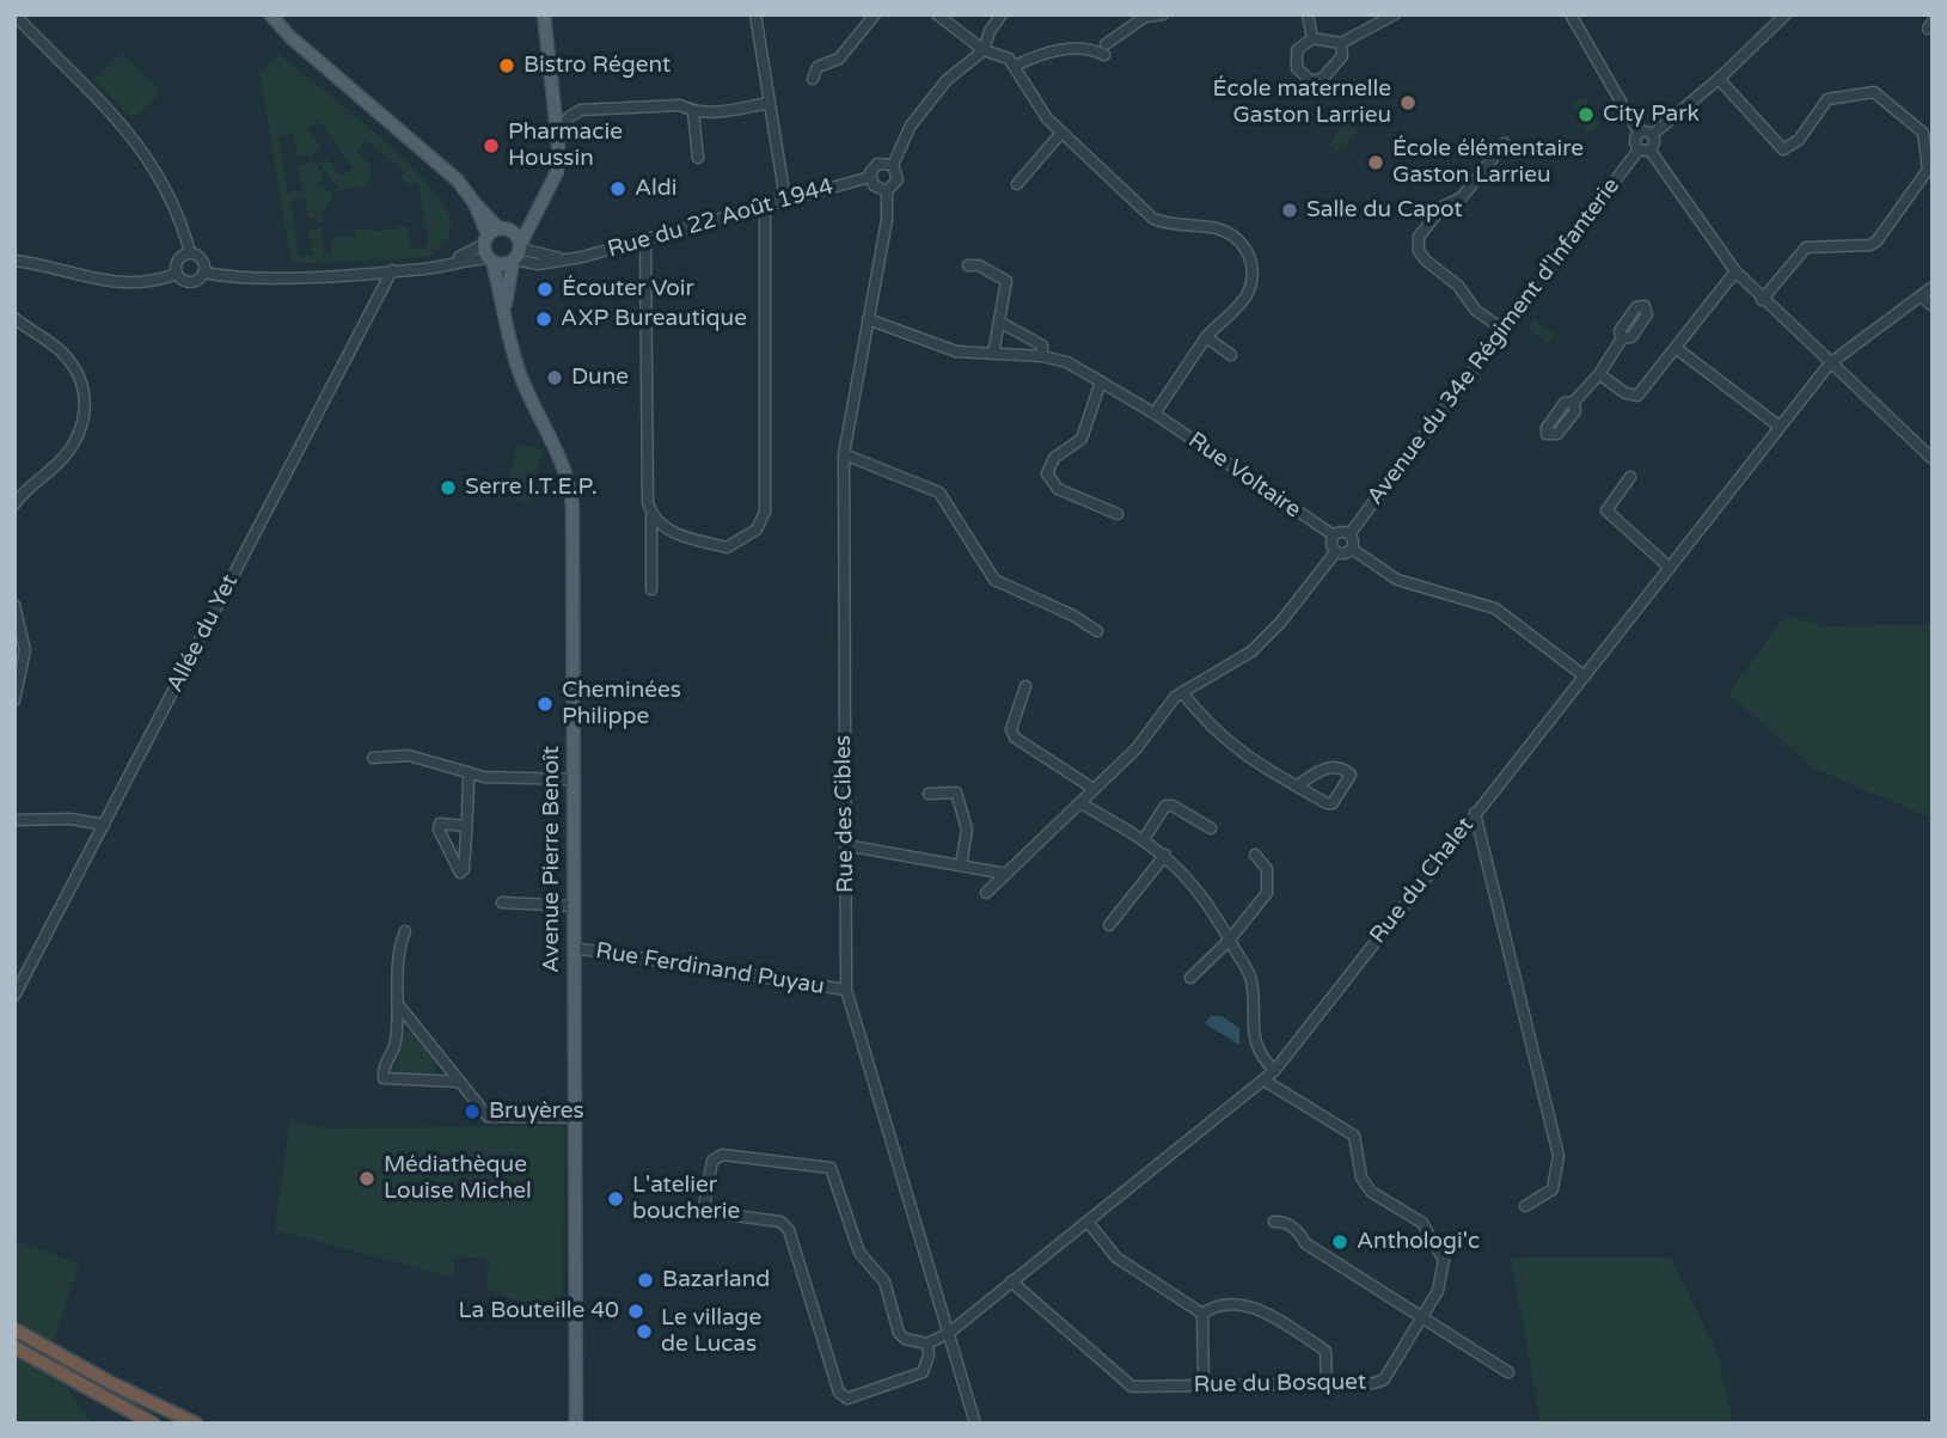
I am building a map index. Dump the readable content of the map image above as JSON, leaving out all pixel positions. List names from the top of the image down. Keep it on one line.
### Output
{"streets":{"main road":["Avenue Pierre Benoît"],"street":["Rue du 22 Août 1944","Avenue du 34e Régiment d'Infanterie","Rue Voltaire","Allée du Yet","Rue des Cibles","Rue du Chalet","Rue Ferdinand Puyau","Rue du Bosquet"]},"crossings":[["Rue du 22 Août 1944","Rue des Cibles"],["Rue du 22 Août 1944","Avenue Pierre Benoît"],["Avenue du 34e Régiment d'Infanterie","Rue Voltaire"],["Rue Voltaire","Rue des Cibles"],["Rue des Cibles","Rue du Chalet"],["Rue des Cibles","Rue Ferdinand Puyau"],["Avenue Pierre Benoît","Rue Ferdinand Puyau"],["Rue du Chalet","Rue du Bosquet"]],"places":["Bistro Régent","École maternelle Gaston Larrieu","City Park","Pharmacie Houssin","École élémentaire Gaston Larrieu","Aldi","Salle du Capot","Écouter Voir","AXP Bureautique","Dune","Serre I.T.E.P.","Cheminées Philippe","Bruyères","Médiathèque Louise Michel","L'atelier boucherie","Anthologi'c","Bazarland","La Bouteille 40","Le village de Lucas"]}
